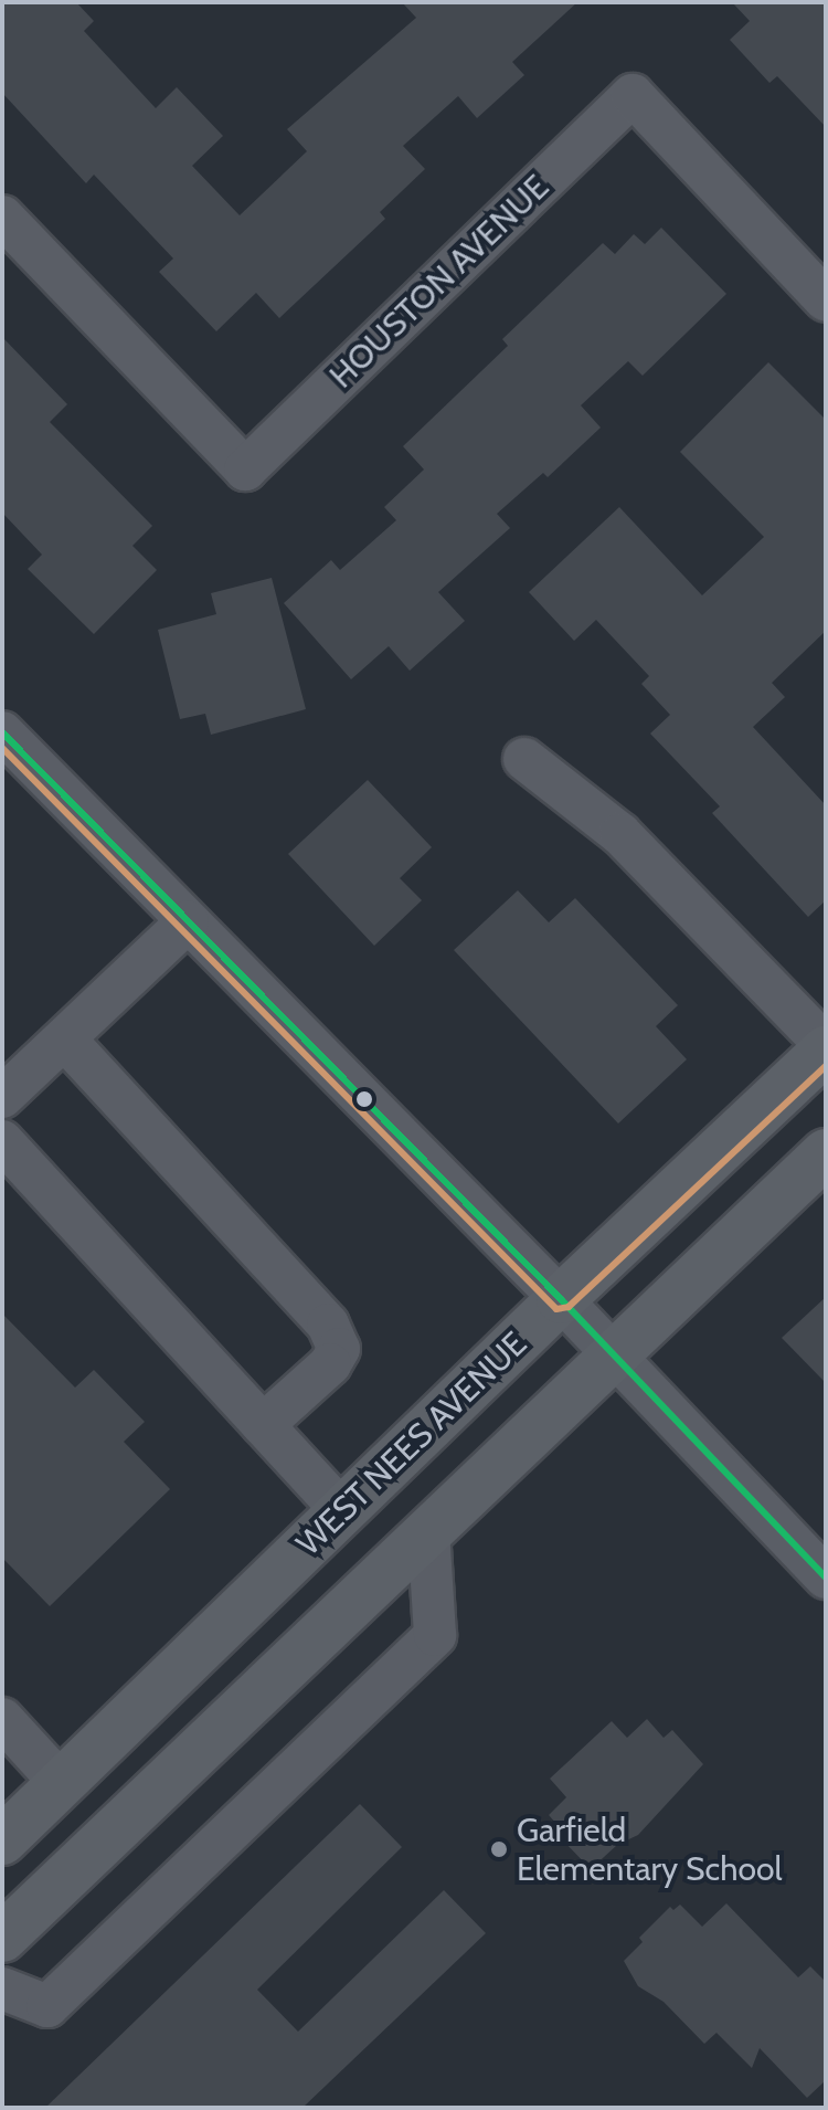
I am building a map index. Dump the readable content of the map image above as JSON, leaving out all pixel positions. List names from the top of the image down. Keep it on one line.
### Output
{"streets":{"main road":["WEST NEES AVENUE"],"street":["HOUSTON AVENUE"]},"places":["Garfield Elementary School"]}
